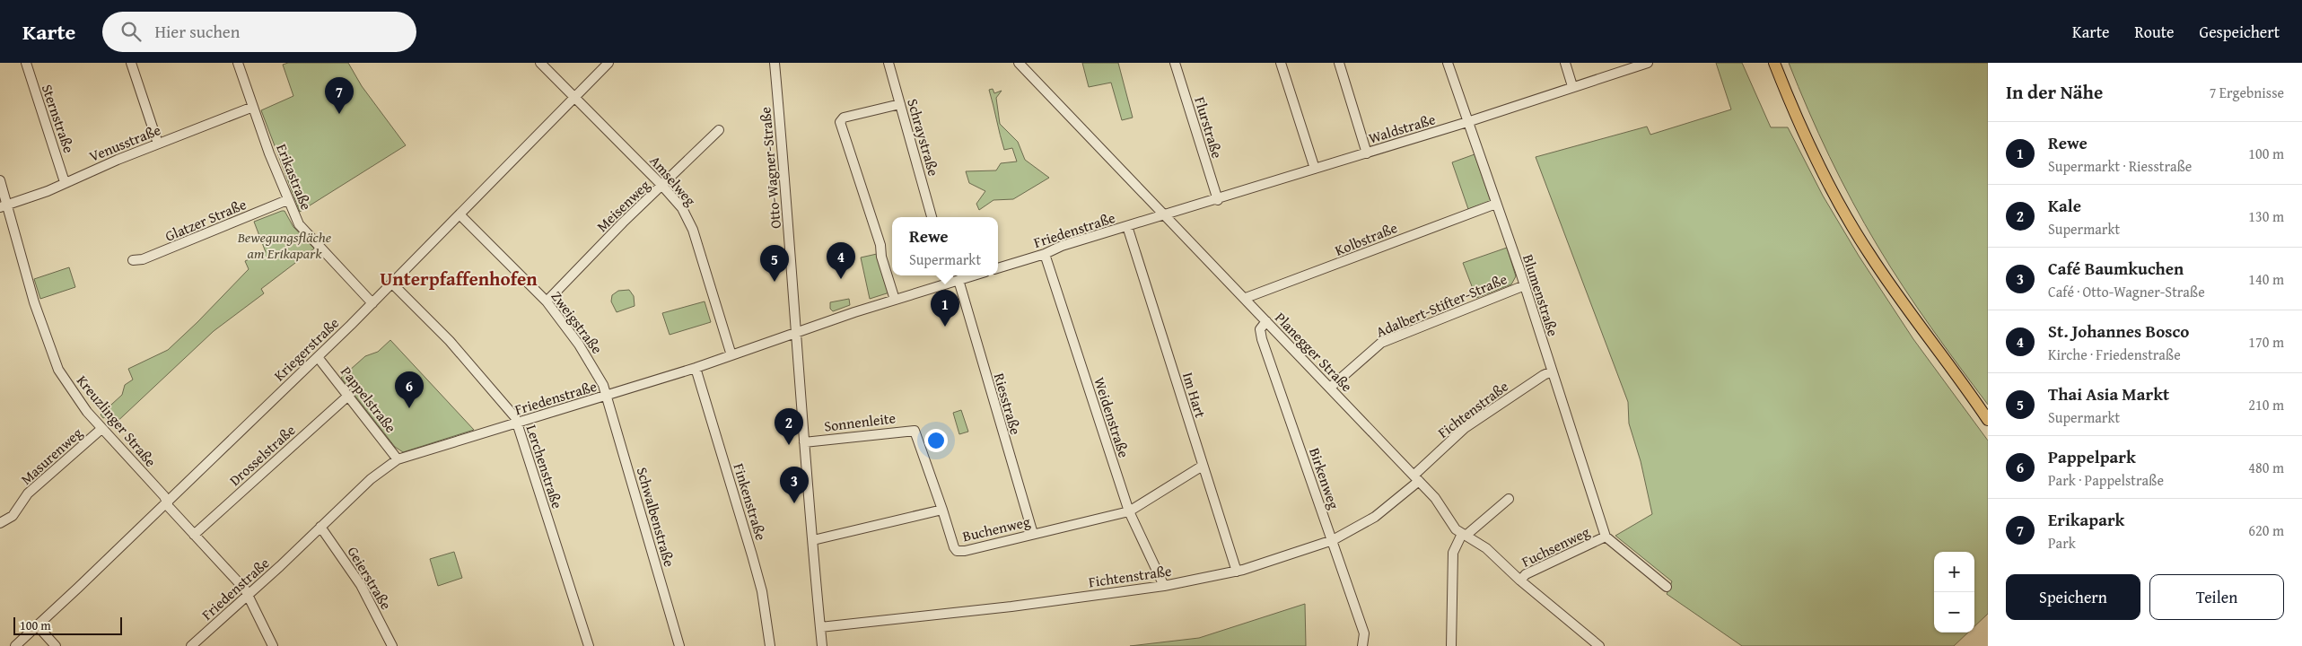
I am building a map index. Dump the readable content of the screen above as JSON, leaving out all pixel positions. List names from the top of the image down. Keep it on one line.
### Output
{"streets":{"street":["Sternstraße","Flurstraße","Waldstraße","Schraystraße","Venusstraße","Otto-Wagner-Straße","Erikastraße","Amselweg","Meisenweg","Glatzer Straße","Friedenstraße","Kolbstraße","Blumenstraße","Adalbert-Stifter-Straße","Zweigstraße","Kriegerstraße","Planegger Straße","Im Hart","Pappelstraße","Riesstraße","Fichtenstraße","Weidenstraße","Kreuzlinger Straße","Sonnenleite","Drosselstraße","Masurenweg","Lerchenstraße","Birkenweg","Finkenstraße","Schwalbenstraße","Buchenweg","Fuchsenweg","Geierstraße"]},"crossings":[["Sternstraße","Venusstraße"],["Flurstraße","Waldstraße"],["Waldstraße","Friedenstraße"],["Waldstraße","Blumenstraße"],["Waldstraße","Planegger Straße"],["Venusstraße","Erikastraße"],["Venusstraße","Kreuzlinger Straße"],["Otto-Wagner-Straße","Friedenstraße"],["Otto-Wagner-Straße","Fichtenstraße"],["Otto-Wagner-Straße","Sonnenleite"],["Erikastraße","Glatzer Straße"],["Erikastraße","Kriegerstraße"],["Amselweg","Meisenweg"],["Amselweg","Friedenstraße"],["Amselweg","Kriegerstraße"],["Meisenweg","Zweigstraße"],["Friedenstraße","Zweigstraße"],["Friedenstraße","Planegger Straße"],["Friedenstraße","Im Hart"],["Friedenstraße","Pappelstraße"],["Friedenstraße","Riesstraße"],["Friedenstraße","Weidenstraße"],["Friedenstraße","Kreuzlinger Straße"],["Friedenstraße","Lerchenstraße"],["Friedenstraße","Finkenstraße"],["Friedenstraße","Schwalbenstraße"],["Friedenstraße","Geierstraße"],["Kolbstraße","Blumenstraße"],["Kolbstraße","Planegger Straße"],["Blumenstraße","Adalbert-Stifter-Straße"],["Blumenstraße","Fichtenstraße"],["Blumenstraße","Fuchsenweg"],["Adalbert-Stifter-Straße","Planegger Straße"],["Zweigstraße","Kriegerstraße"],["Zweigstraße","Schwalbenstraße"],["Kriegerstraße","Pappelstraße"],["Kriegerstraße","Kreuzlinger Straße"],["Kriegerstraße","Lerchenstraße"],["Planegger Straße","Fichtenstraße"],["Planegger Straße","Birkenweg"],["Planegger Straße","Fuchsenweg"],["Im Hart","Fichtenstraße"],["Im Hart","Buchenweg"],["Pappelstraße","Drosselstraße"],["Riesstraße","Buchenweg"],["Fichtenstraße","Weidenstraße"],["Fichtenstraße","Birkenweg"],["Weidenstraße","Buchenweg"],["Kreuzlinger Straße","Drosselstraße"],["Kreuzlinger Straße","Masurenweg"],["Sonnenleite","Buchenweg"]],"districts":["Unterpfaffenhofen"],"parks":["Bewegungsfläche am Erikapark"],"scale_bar":"100 m","page":{"header":"Karte","search":"Hier suchen","nav":["Karte","Route","Gespeichert"],"heading":["In der Nähe","7 Ergebnisse"],"pins":["7","4","5","1","6","2","3"],"list":[{"mark":"1","name":"Rewe","note":"Supermarkt · Riesstraße","value":"100 m"},{"mark":"2","name":"Kale","note":"Supermarkt","value":"130 m"},{"mark":"3","name":"Café Baumkuchen","note":"Café · Otto-Wagner-Straße","value":"140 m"},{"mark":"4","name":"St. Johannes Bosco","note":"Kirche · Friedenstraße","value":"170 m"},{"mark":"5","name":"Thai Asia Markt","note":"Supermarkt","value":"210 m"},{"mark":"6","name":"Pappelpark","note":"Park · Pappelstraße","value":"480 m"},{"mark":"7","name":"Erikapark","note":"Park","value":"620 m"}],"popup":["Rewe","Supermarkt"],"map_buttons":["+","−"],"buttons":["Speichern","Teilen"],"scale":"100 m"}}
